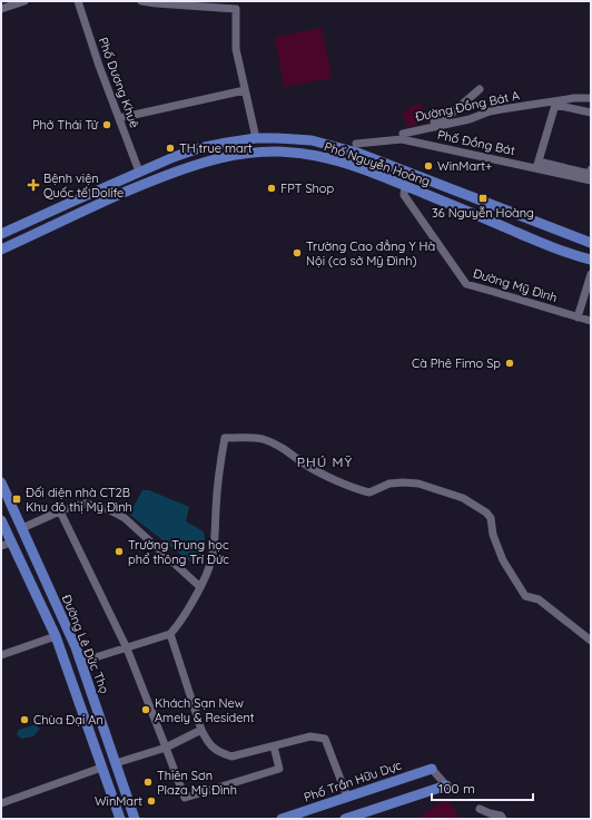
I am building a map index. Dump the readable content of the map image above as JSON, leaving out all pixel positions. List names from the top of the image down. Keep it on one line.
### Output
{"streets":{"main road":["Phố Nguyễn Hoàng","Đường Lê Đức Thọ","Phố Trần Hữu Dực"],"street":["Phố Dương Khuê","Đường Đồng Bát A","Phố Đồng Bát","Đường Mỹ Đình"]},"crossings":[["Phố Dương Khuê","Phố Nguyễn Hoàng"],["Phố Nguyễn Hoàng","Đường Mỹ Đình"]],"districts":["PHÚ MỸ"],"places":{"other":["Phở Thái Tử","TH true mart","WinMart+","FPT Shop","Trường Cao đẳng Y Hà Nội (cơ sở Mỹ Đình)","Cà Phê Fimo Sp","Trường Trung học phổ thông Trí Đức","Khách Sạn New Amely & Resident","Chùa Đại An","Thiên Sơn Plaza Mỹ Đình","WinMart"],"health":["Bệnh viện Quốc tế Dolife"],"transit":["36 Nguyễn Hoàng","Đối diện nhà CT2B Khu đô thị Mỹ Đình"]},"scale_bar":"100 m"}
